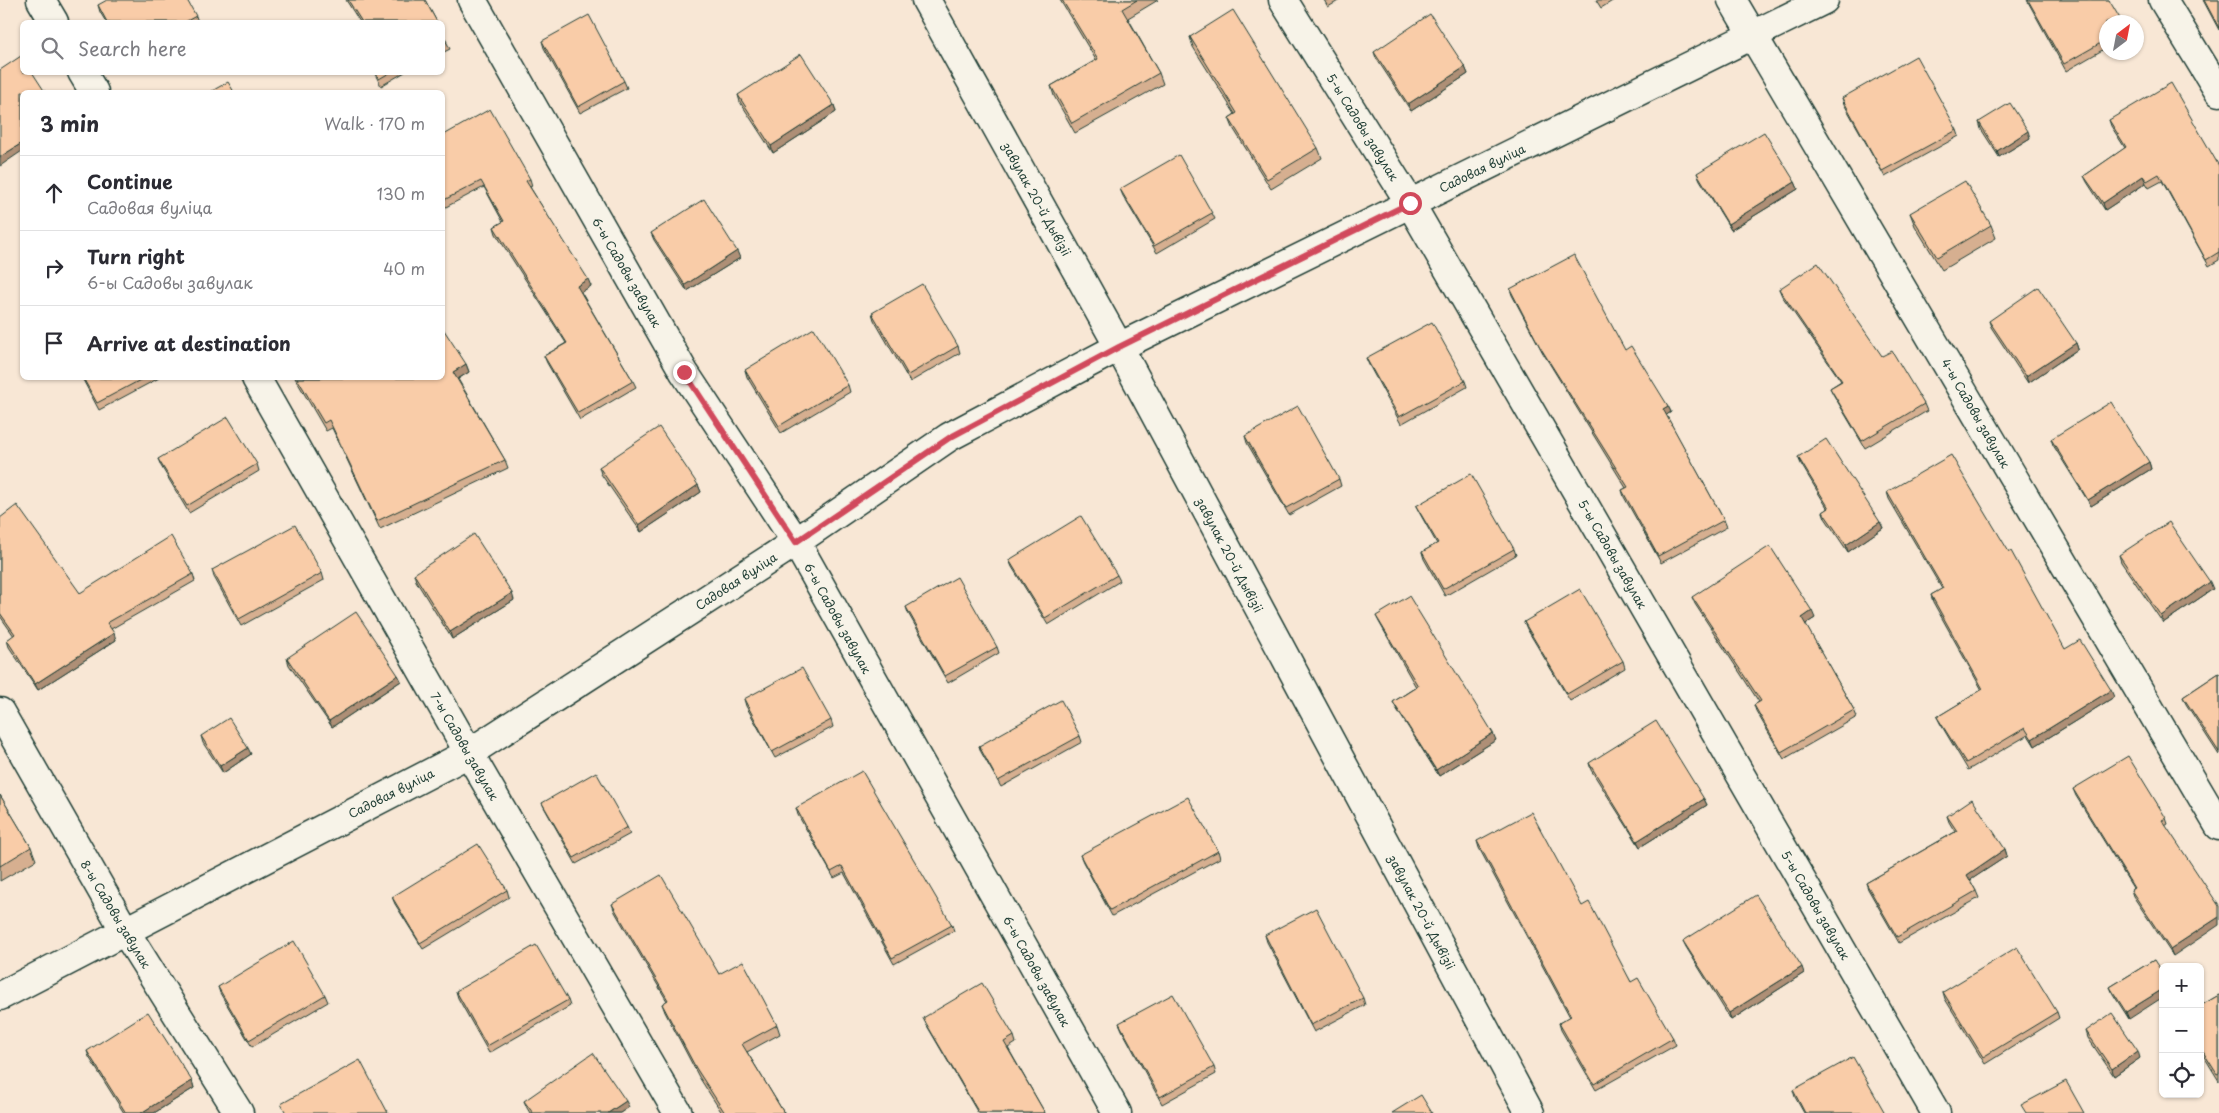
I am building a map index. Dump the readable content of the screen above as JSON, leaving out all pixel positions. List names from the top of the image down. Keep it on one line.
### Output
{"streets":{"street":["5-ы Садовы завулак","Садовая вуліца","завулак 20-й Дывізіі","6-ы Садовы завулак","4-ы Садовы завулак","7-ы Садовы завулак","8-ы Садовы завулак"]},"crossings":[["5-ы Садовы завулак","Садовая вуліца"],["Садовая вуліца","завулак 20-й Дывізіі"],["Садовая вуліца","6-ы Садовы завулак"],["Садовая вуліца","4-ы Садовы завулак"],["Садовая вуліца","7-ы Садовы завулак"],["Садовая вуліца","8-ы Садовы завулак"]],"north":"top right","page":{"search":"Search here","heading":["3 min","Walk · 170 m"],"list":[["Continue","Садовая вуліца","130 m"],["Turn right","6-ы Садовы завулак","40 m"],"Arrive at destination"],"map_buttons":["+","−"]}}
